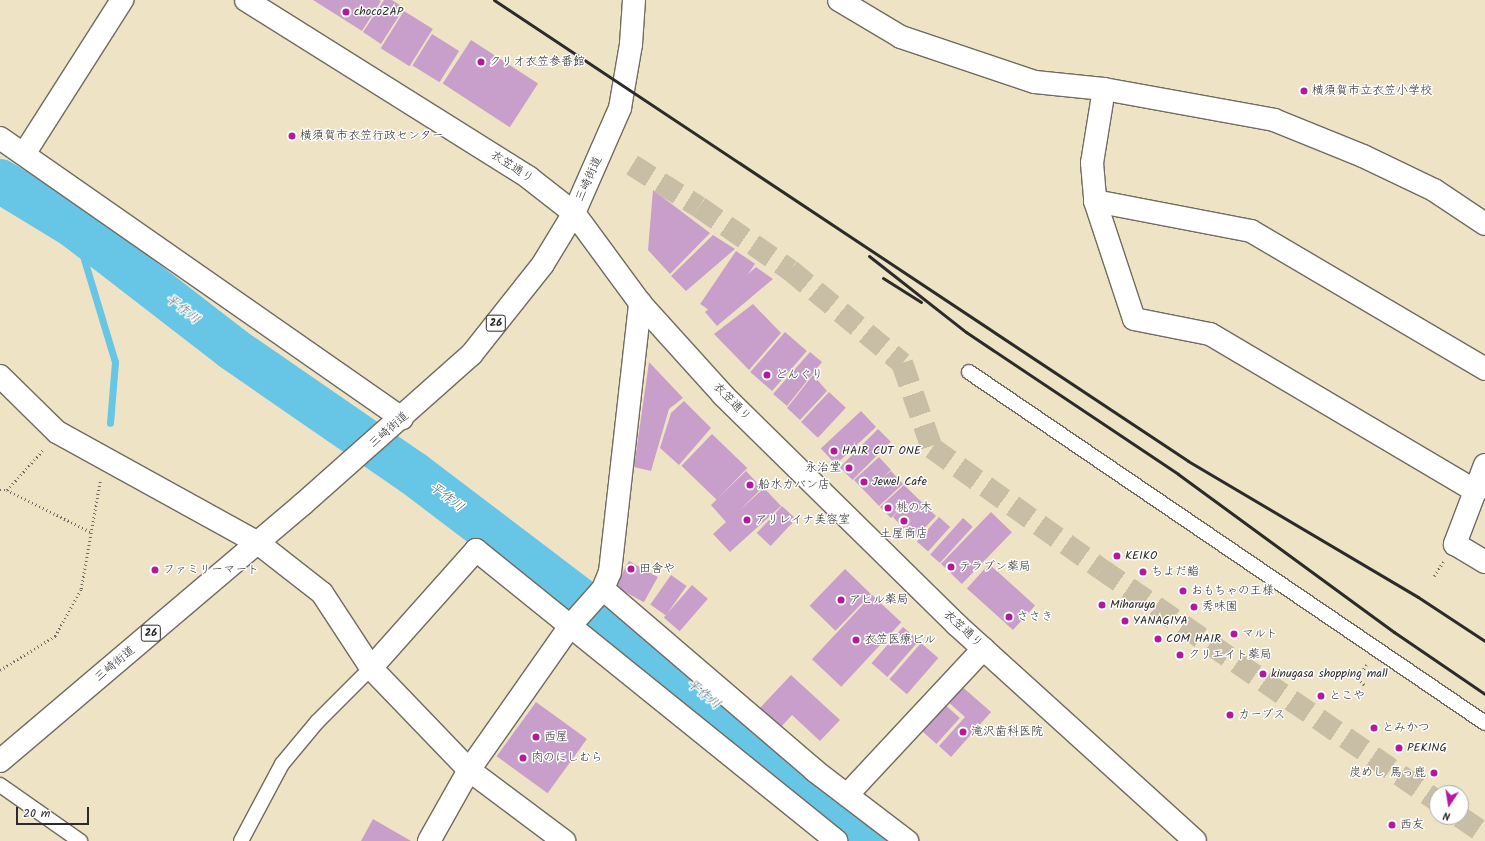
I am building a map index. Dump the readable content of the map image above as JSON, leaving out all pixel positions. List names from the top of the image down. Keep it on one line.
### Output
{"streets":{"street":["衣笠通り","三崎街道","26"]},"crossings":[["衣笠通り","三崎街道"]],"water":["平作川"],"places":["chocoZAP","クリオ衣笠参番館","横須賀市立衣笠小学校","横須賀市衣笠行政センター","どんぐり","HAIR CUT ONE","永治堂","Jewel Cafe","船水カバン店","桃の木","アリレイナ美容室","土屋商店","KEIKO","テラブン薬局","田舎や","ファミリーマート","ちよだ鮨","おもちゃの王様","アヒル薬局","Miharuya","秀味園","ささき","YANAGIYA","マルト","COM HAIR","衣笠医療ビル","クリエイト薬局","kinugasa shopping mall","とこや","カーブス","とみかつ","滝沢歯科医院","西屋","PEKING","肉のにしむら","炭めし 馬っ鹿","西友"],"scale_bar":"20 m","north":"bottom"}
